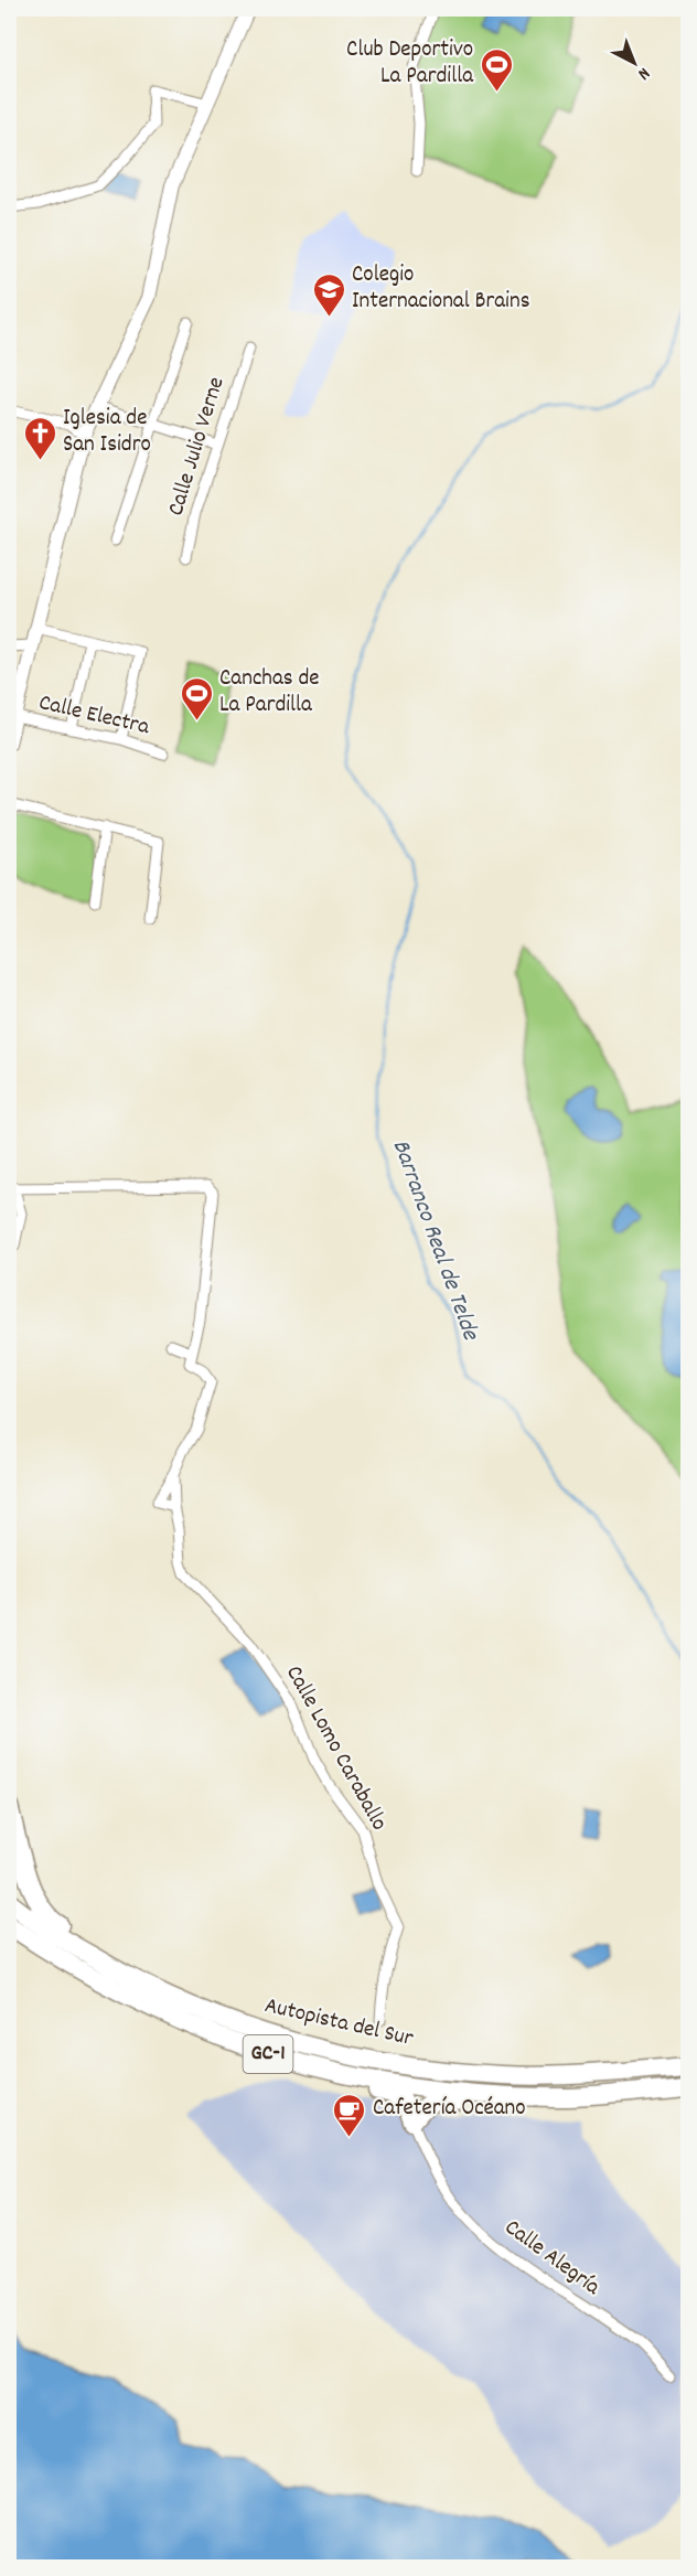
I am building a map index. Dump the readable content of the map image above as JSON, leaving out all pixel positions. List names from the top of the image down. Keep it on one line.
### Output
{"streets":{"highway":["Autopista del Sur","GC-1"],"street":["Calle Julio Verne","Calle Electra","Calle Lomo Caraballo","Calle Alegría"]},"water":["Barranco Real de Telde"],"places":{"sports":["Club Deportivo La Pardilla","Canchas de La Pardilla"],"school or university":["Colegio Internacional Brains"],"church":["Iglesia de San Isidro"],"cafe":["Cafetería Océano"]},"north":"bottom right"}
